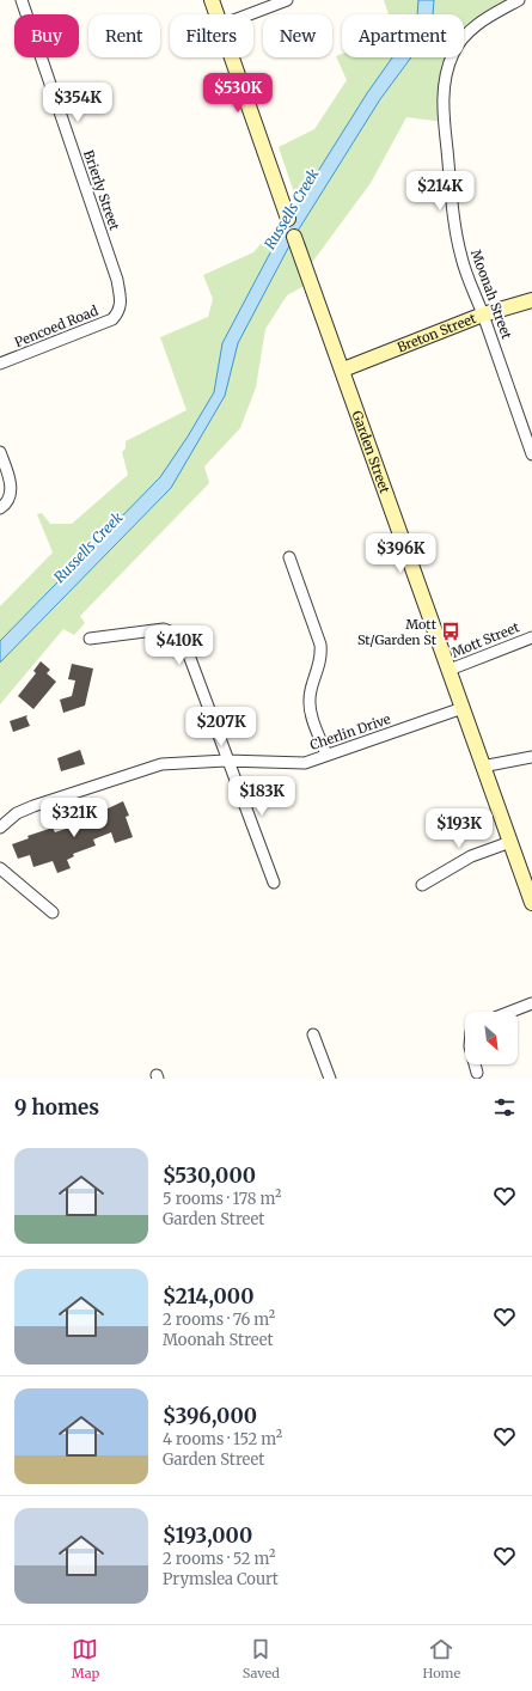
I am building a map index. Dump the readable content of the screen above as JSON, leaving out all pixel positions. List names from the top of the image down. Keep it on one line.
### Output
{"streets":{"street":["Brierly Street","Moonah Street","Pencoed Road","Breton Street","Garden Street","Mott Street","Cherlin Drive"]},"crossings":[["Brierly Street","Pencoed Road"],["Moonah Street","Breton Street"],["Breton Street","Garden Street"],["Garden Street","Mott Street"],["Garden Street","Cherlin Drive"]],"water":["Russells Creek"],"places":{"bus stop":["Mott St/Garden St"]},"north":"bottom right","page":{"chip":["Buy","Rent","Filters","New","Apartment"],"price":["$530K","$354K","$214K","$396K","$410K","$207K","$183K","$321K","$193K"],"heading":"9 homes","list":[{"name":"$530,000","note":"5 rooms · 178 m² · Garden Street"},{"name":"$214,000","note":"2 rooms · 76 m² · Moonah Street"},{"name":"$396,000","note":"4 rooms · 152 m² · Garden Street"},{"name":"$193,000","note":"2 rooms · 52 m² · Prymslea Court"}],"tabs":["Map","Saved","Home"]}}
